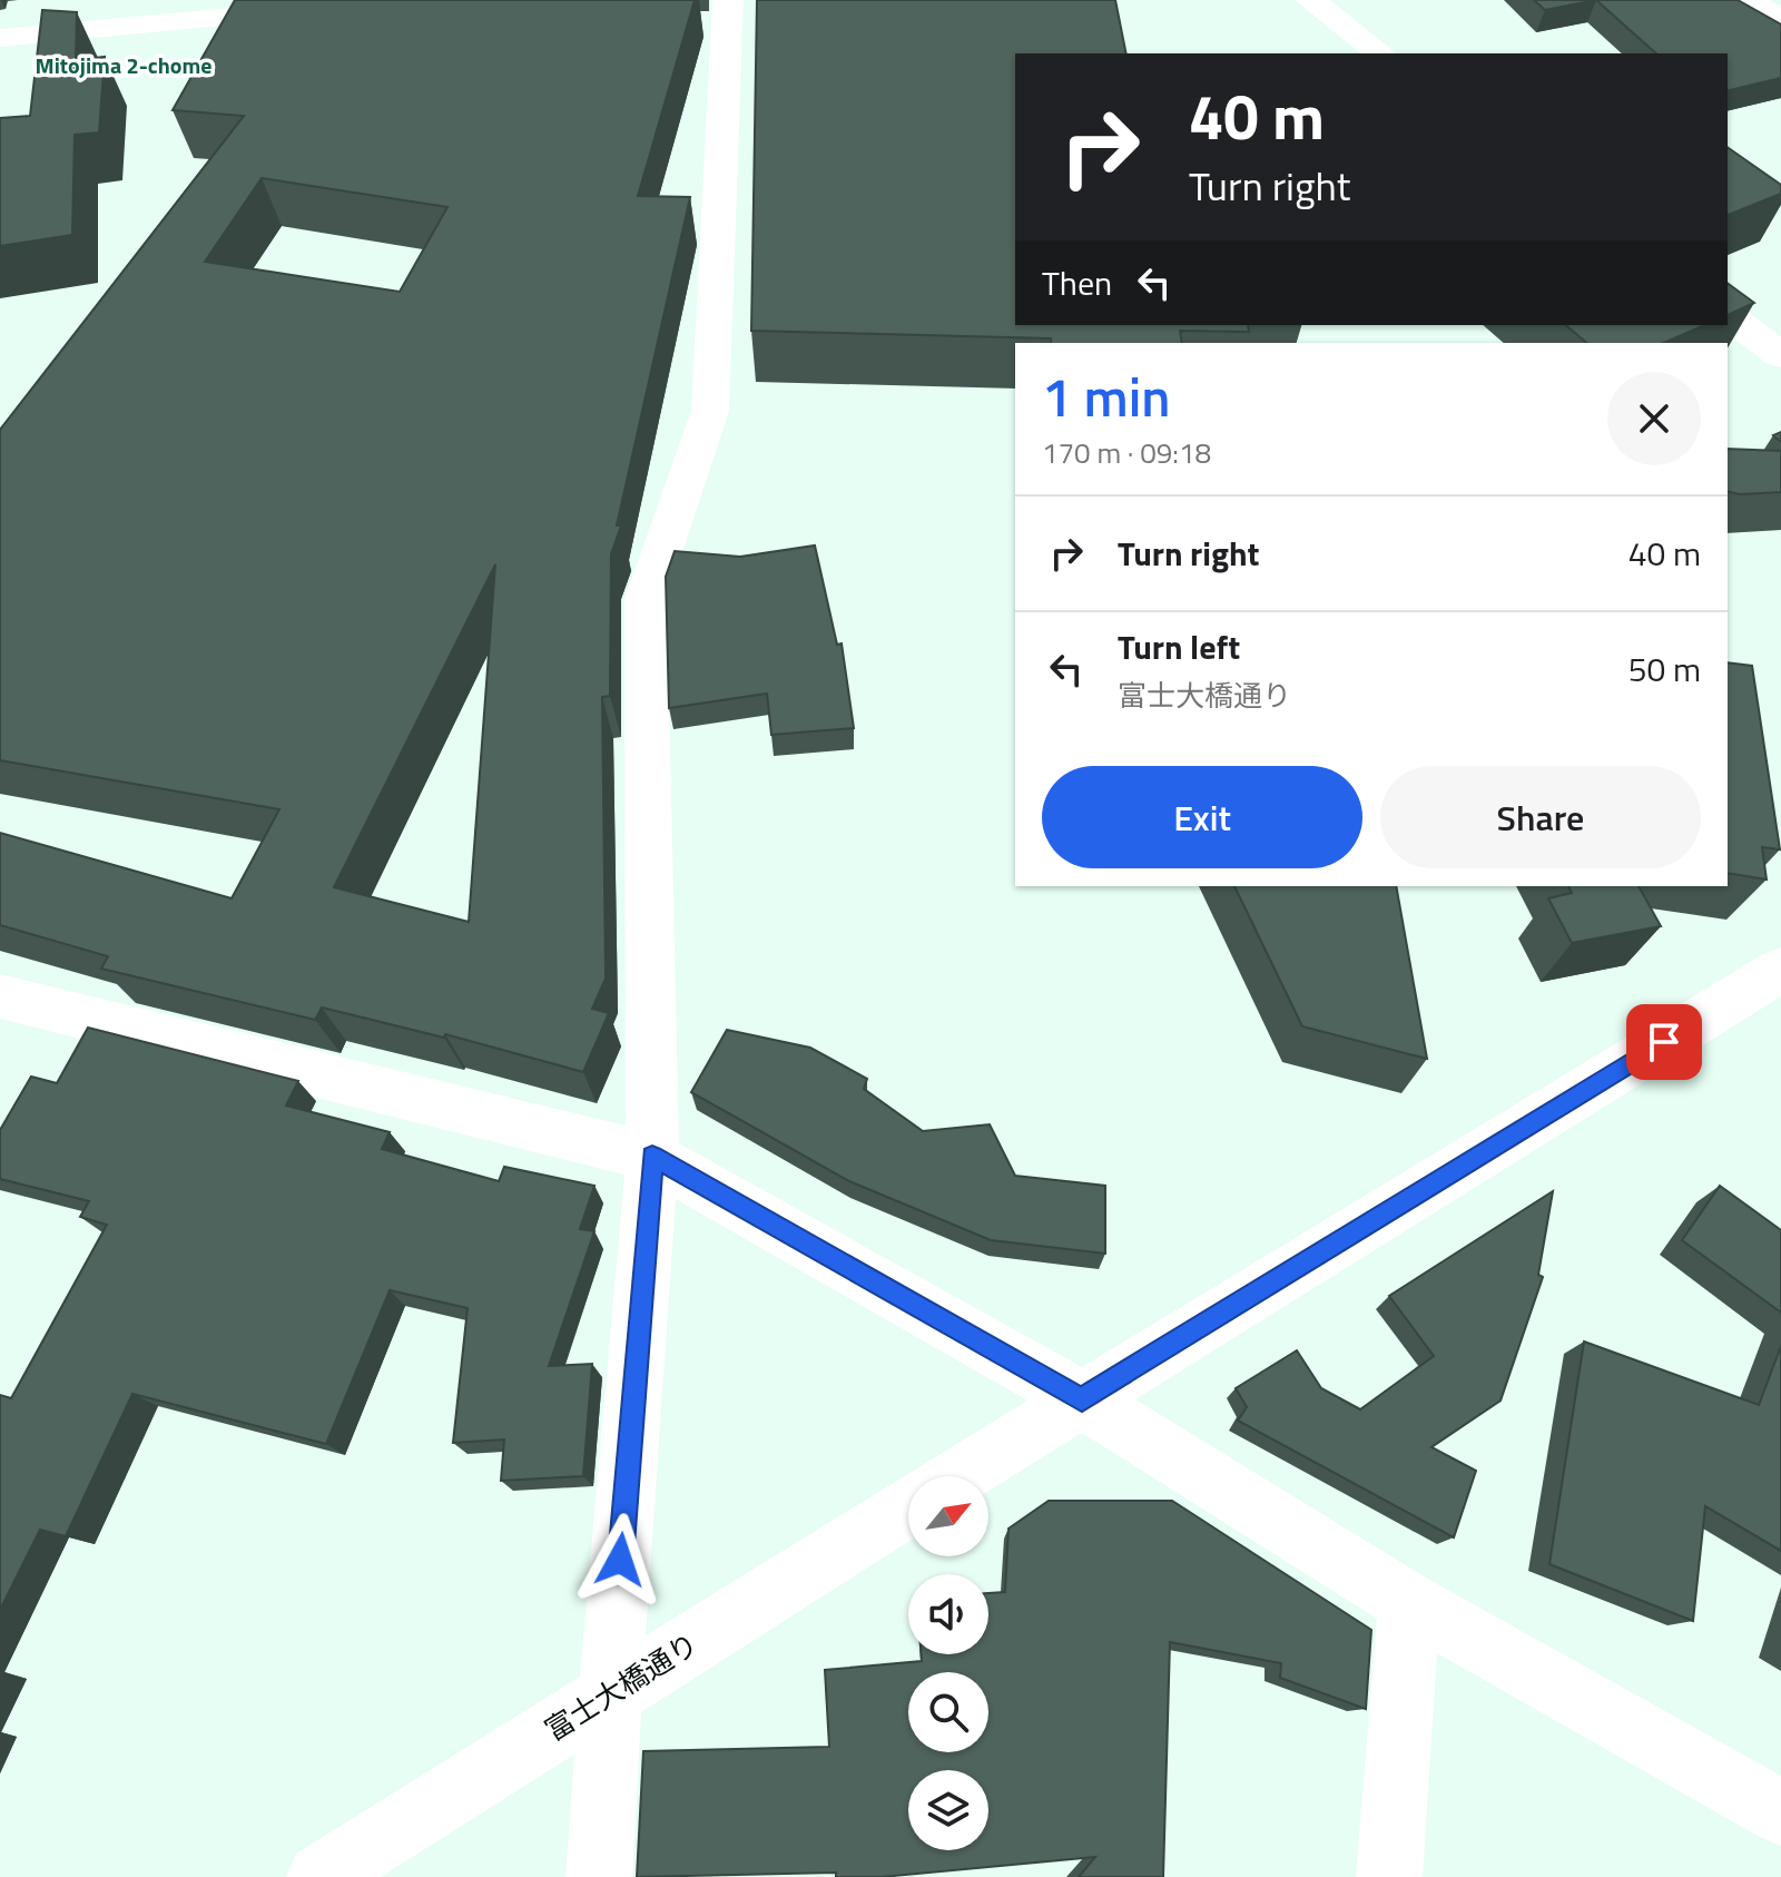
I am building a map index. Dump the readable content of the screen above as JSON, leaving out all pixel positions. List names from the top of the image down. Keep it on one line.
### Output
{"streets":{"street":["富士大橋通り"]},"districts":["Mitojima 2-chome"],"north":"top right","page":{"turn":["40 m","Turn right"],"then":"Then","heading":["1 min","170 m · 09:18"],"list":[{"name":"Turn right","value":"40 m"},{"name":"Turn left","note":"富士大橋通り","value":"50 m"}],"buttons":["Exit","Share"]}}
